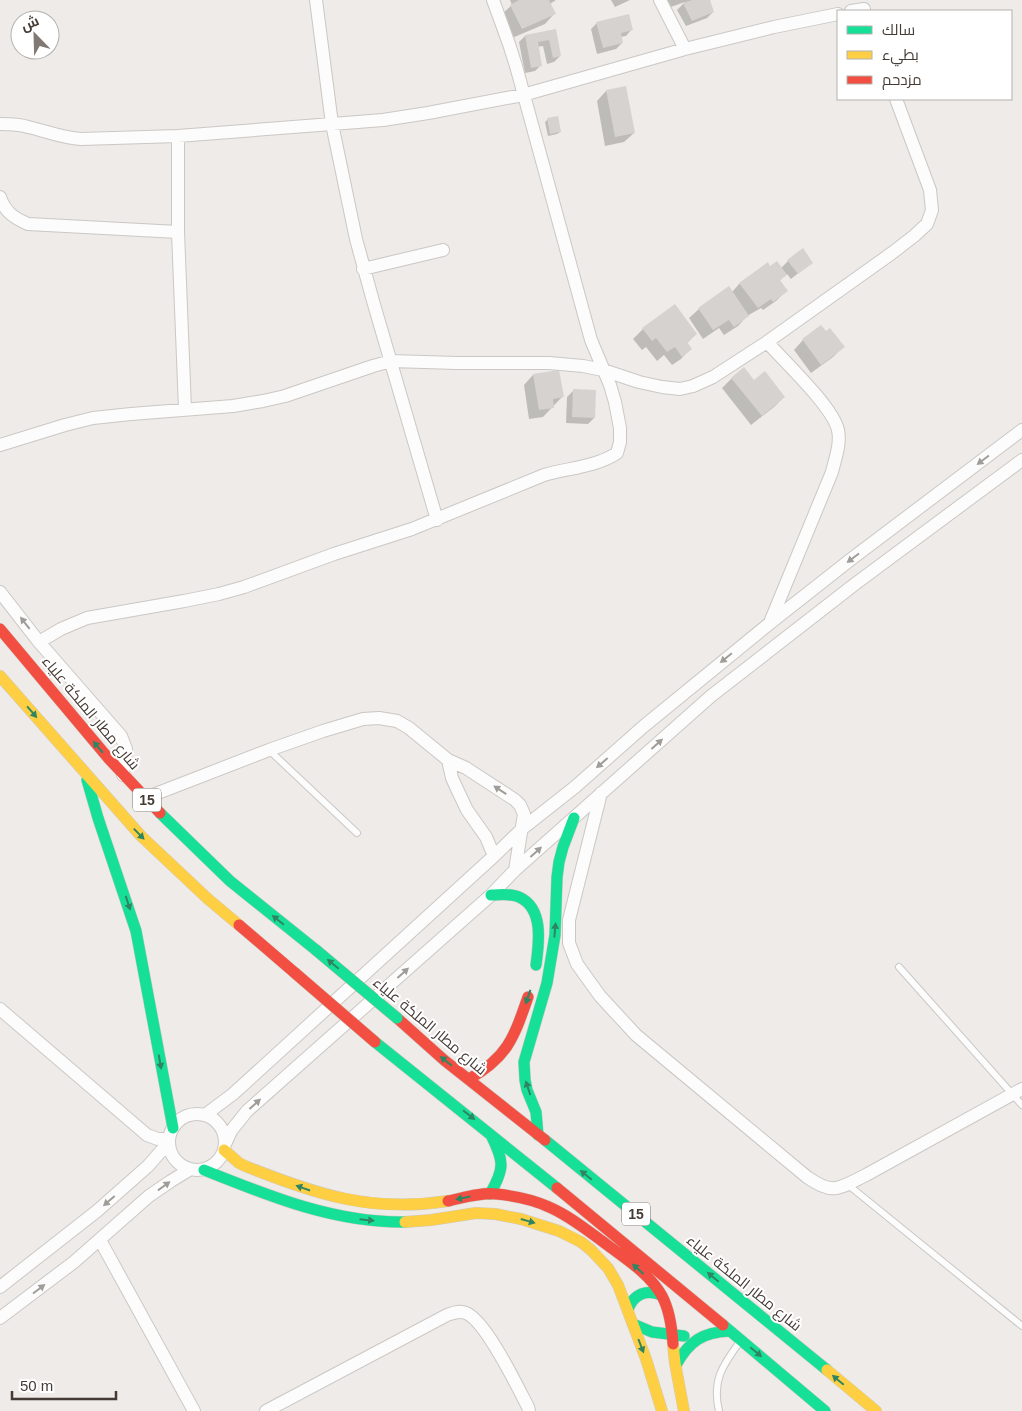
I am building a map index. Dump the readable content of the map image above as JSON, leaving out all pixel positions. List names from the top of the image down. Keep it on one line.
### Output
{"streets":{"main road":["شارع مطار الملكة علياء","15"]},"legend":["سالك","بطيء","مزدحم"],"scale_bar":"50 m","north":"top left"}
